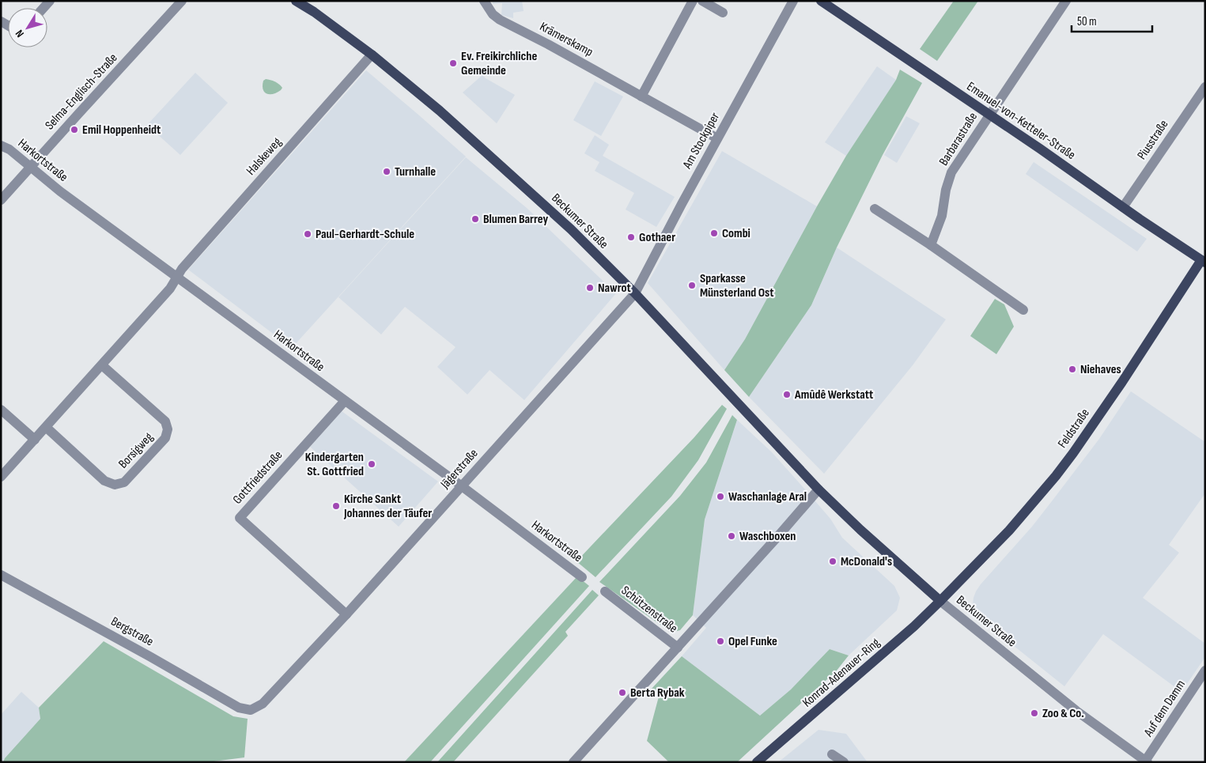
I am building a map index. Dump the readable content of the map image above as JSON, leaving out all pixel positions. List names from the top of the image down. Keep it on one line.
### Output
{"streets":{"main road":["Emanuel-von-Ketteler-Straße","Beckumer Straße","Feldstraße","Konrad-Adenauer-Ring"],"street":["Krämerskamp","Selma-Englisch-Straße","Barbarastraße","Piusstraße","Am Stockpiper","Halskeweg","Harkortstraße","Borsigweg","Jägerstraße","Gottfriedstraße","Schützenstraße","Bergstraße","Auf dem Damm"]},"crossings":[["Krämerskamp","Am Stockpiper"],["Selma-Englisch-Straße","Harkortstraße"],["Emanuel-von-Ketteler-Straße","Barbarastraße"],["Emanuel-von-Ketteler-Straße","Piusstraße"],["Emanuel-von-Ketteler-Straße","Feldstraße"],["Am Stockpiper","Beckumer Straße"],["Am Stockpiper","Jägerstraße"],["Halskeweg","Harkortstraße"],["Halskeweg","Beckumer Straße"],["Harkortstraße","Jägerstraße"],["Harkortstraße","Gottfriedstraße"],["Beckumer Straße","Feldstraße"],["Beckumer Straße","Jägerstraße"],["Beckumer Straße","Schützenstraße"],["Beckumer Straße","Konrad-Adenauer-Ring"],["Beckumer Straße","Auf dem Damm"],["Feldstraße","Konrad-Adenauer-Ring"],["Jägerstraße","Gottfriedstraße"],["Jägerstraße","Bergstraße"]],"places":["Ev. Freikirchliche Gemeinde","Emil Hoppenheidt","Turnhalle","Blumen Barrey","Combi","Paul-Gerhardt-Schule","Gothaer","Sparkasse Münsterland Ost","Nawrot","Niehaves","Amûdê Werkstatt","Kindergarten St. Gottfried","Waschanlage Aral","Kirche Sankt Johannes der Täufer","Waschboxen","McDonald's","Opel Funke","Berta Rybak","Zoo & Co."],"scale_bar":"50 m","north":"bottom left"}
